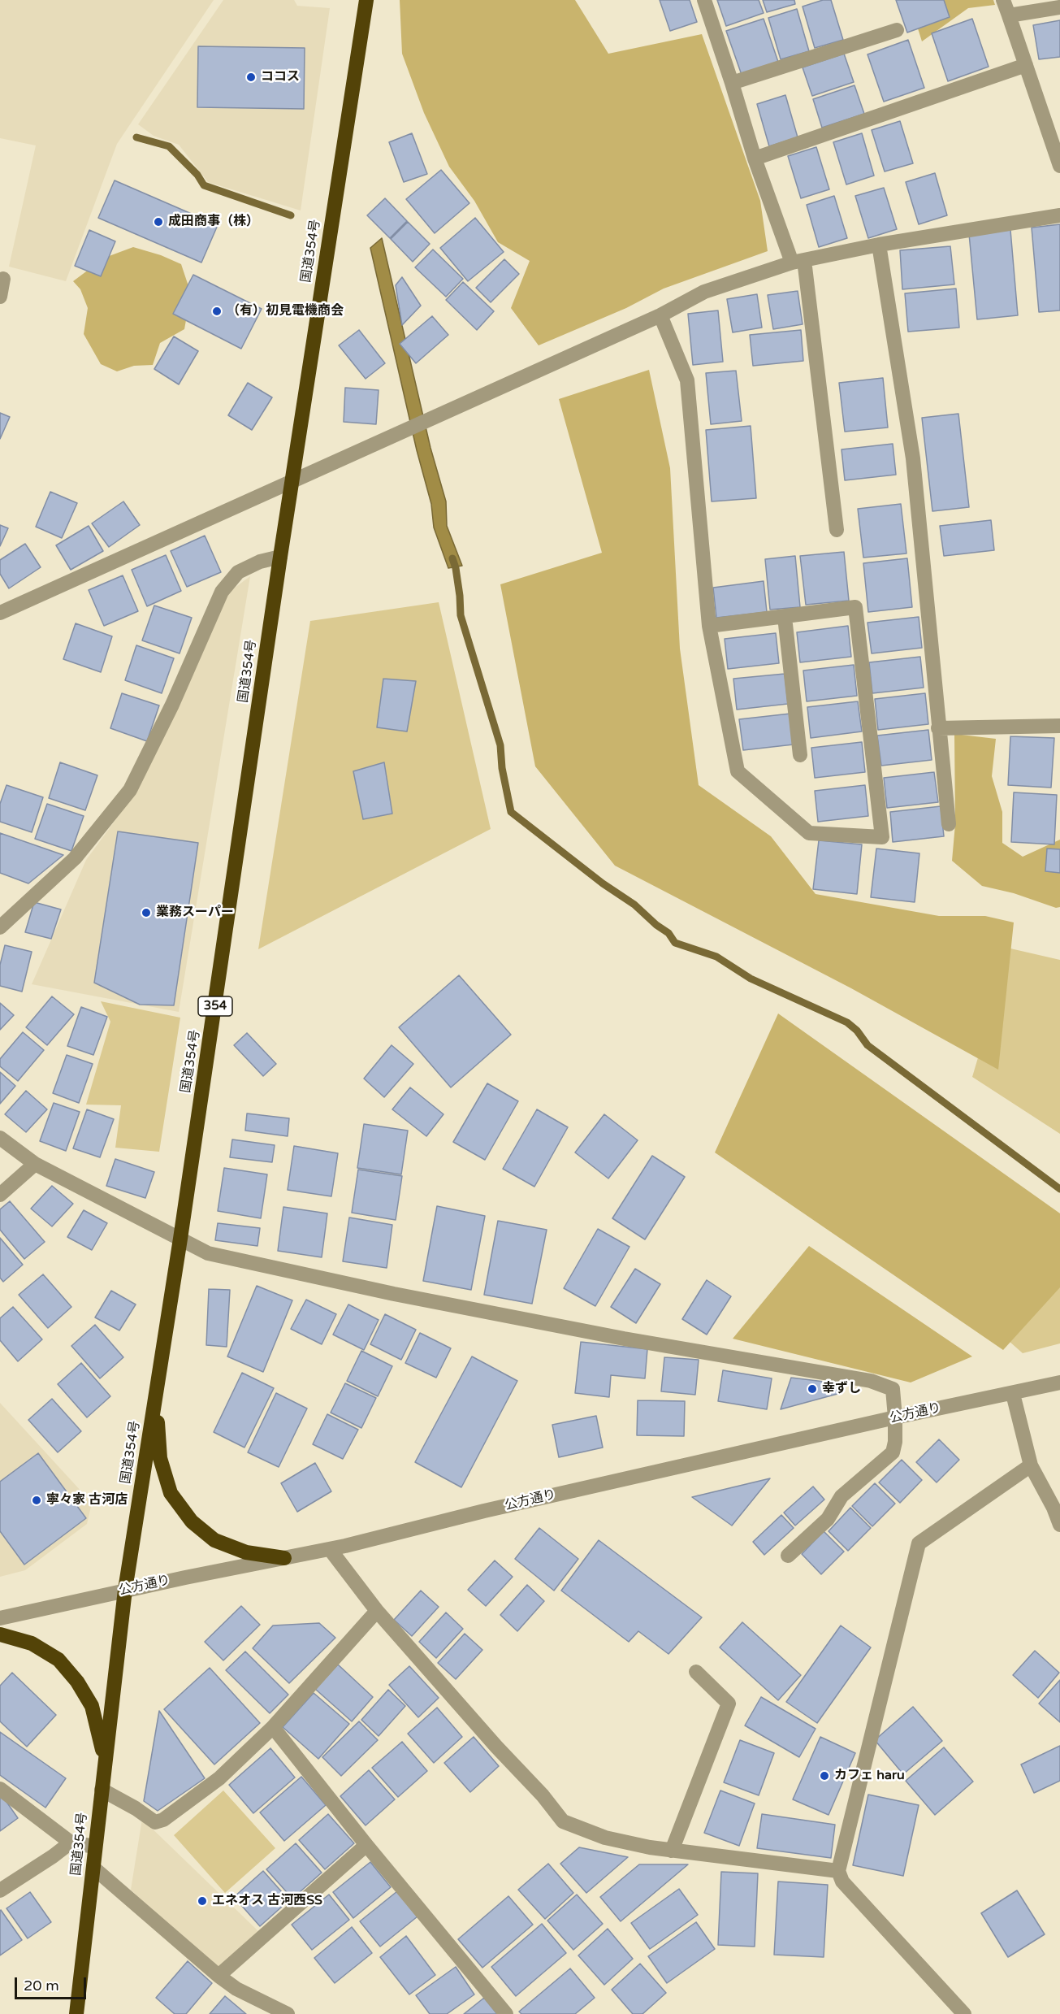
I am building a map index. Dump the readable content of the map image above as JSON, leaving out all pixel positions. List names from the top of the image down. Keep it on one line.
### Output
{"streets":{"highway":["国道354号","354"],"street":["公方通り"]},"crossings":[["国道354号","公方通り"]],"places":["ココス","成田商事（株）","（有）初見電機商会","業務スーパー","幸ずし","寧々家 古河店","カフェ haru","エネオス 古河西SS"],"scale_bar":"20 m"}
